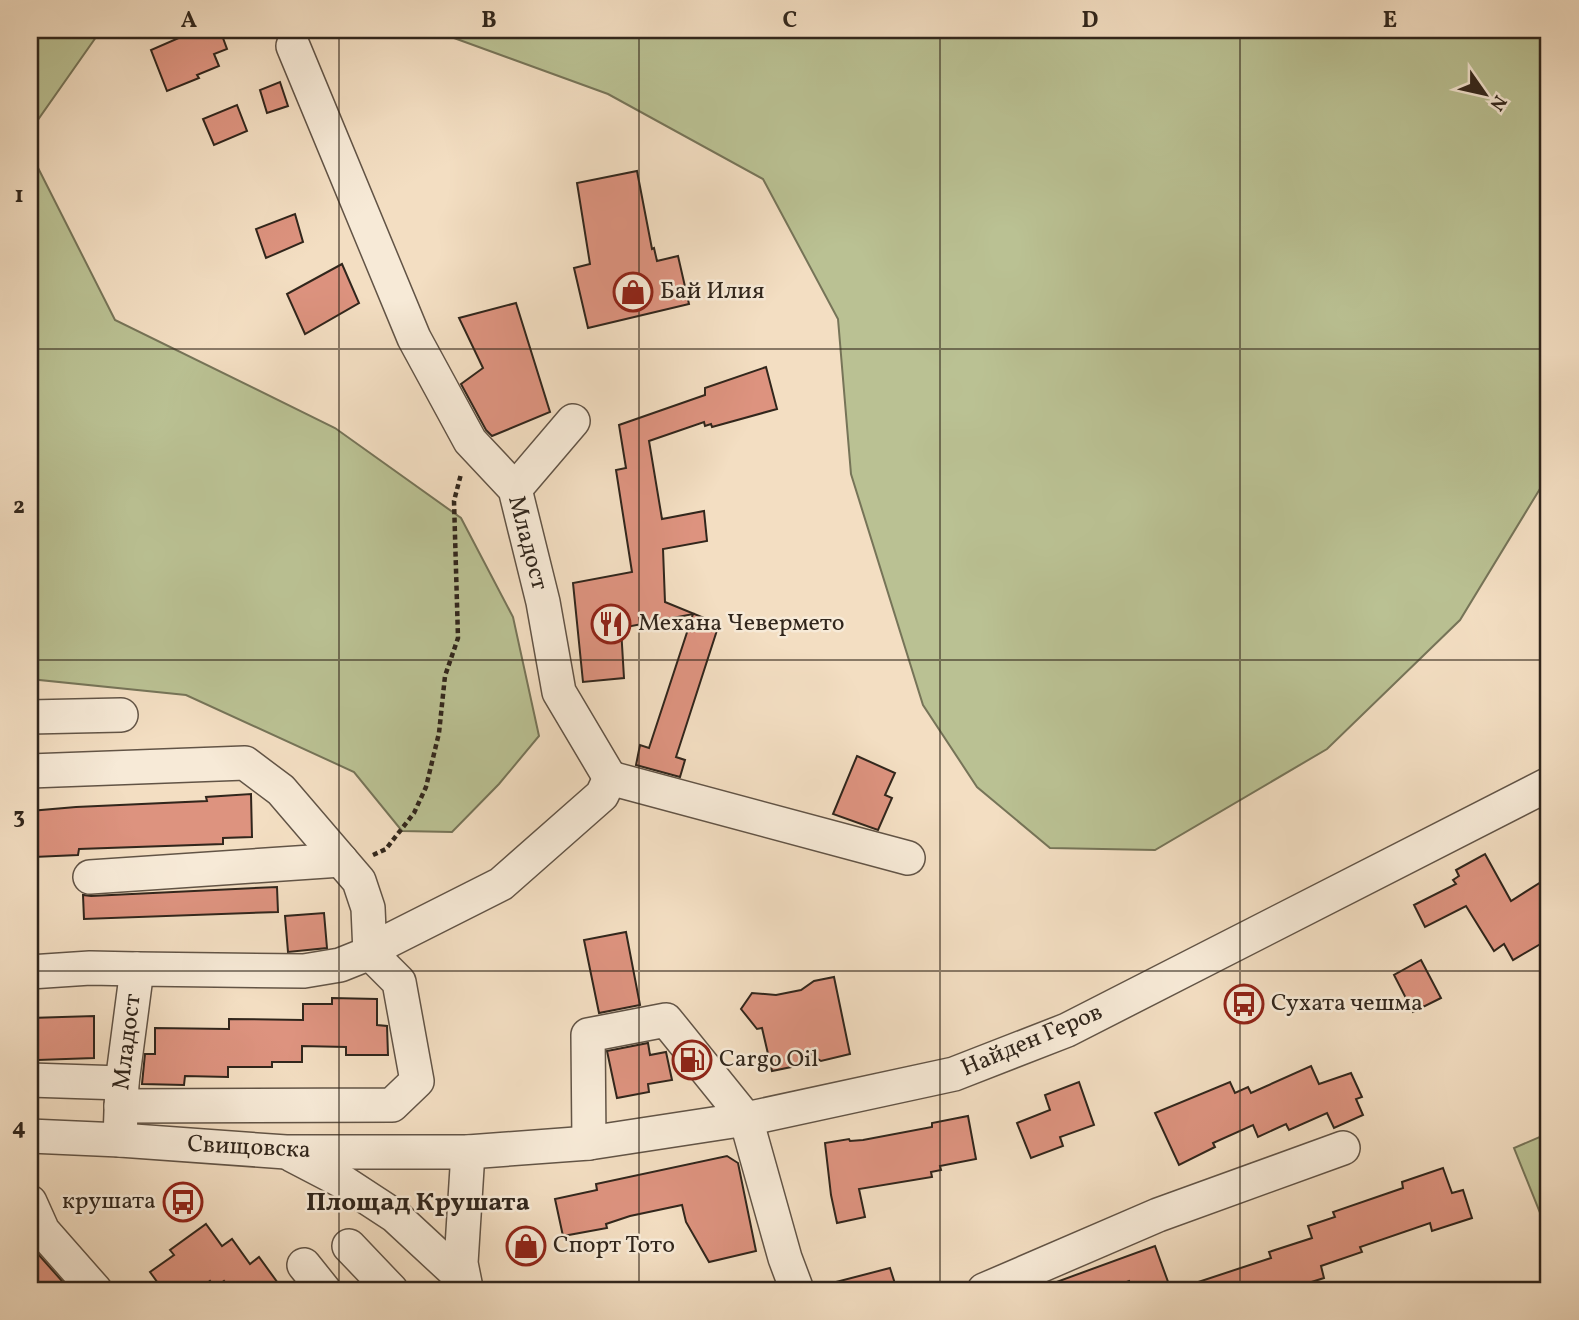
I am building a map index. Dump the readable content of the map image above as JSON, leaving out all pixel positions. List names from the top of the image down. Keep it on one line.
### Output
{"streets":{"street":["Младост","Найден Геров","Свищовска"]},"crossings":[["Младост","Свищовска"],["Найден Геров","Свищовска"]],"districts":["Площад Крушата"],"places":{"shop":["Бай Илия","Спорт Тото"],"restaurant":["Механа Чевермето"],"bus stop":["Сухата чешма","крушата"],"fuel station":["Cargo Oil"]},"north":"bottom right","grid":{"columns":["A","B","C","D","E"],"rows":["1","2","3","4"]}}
